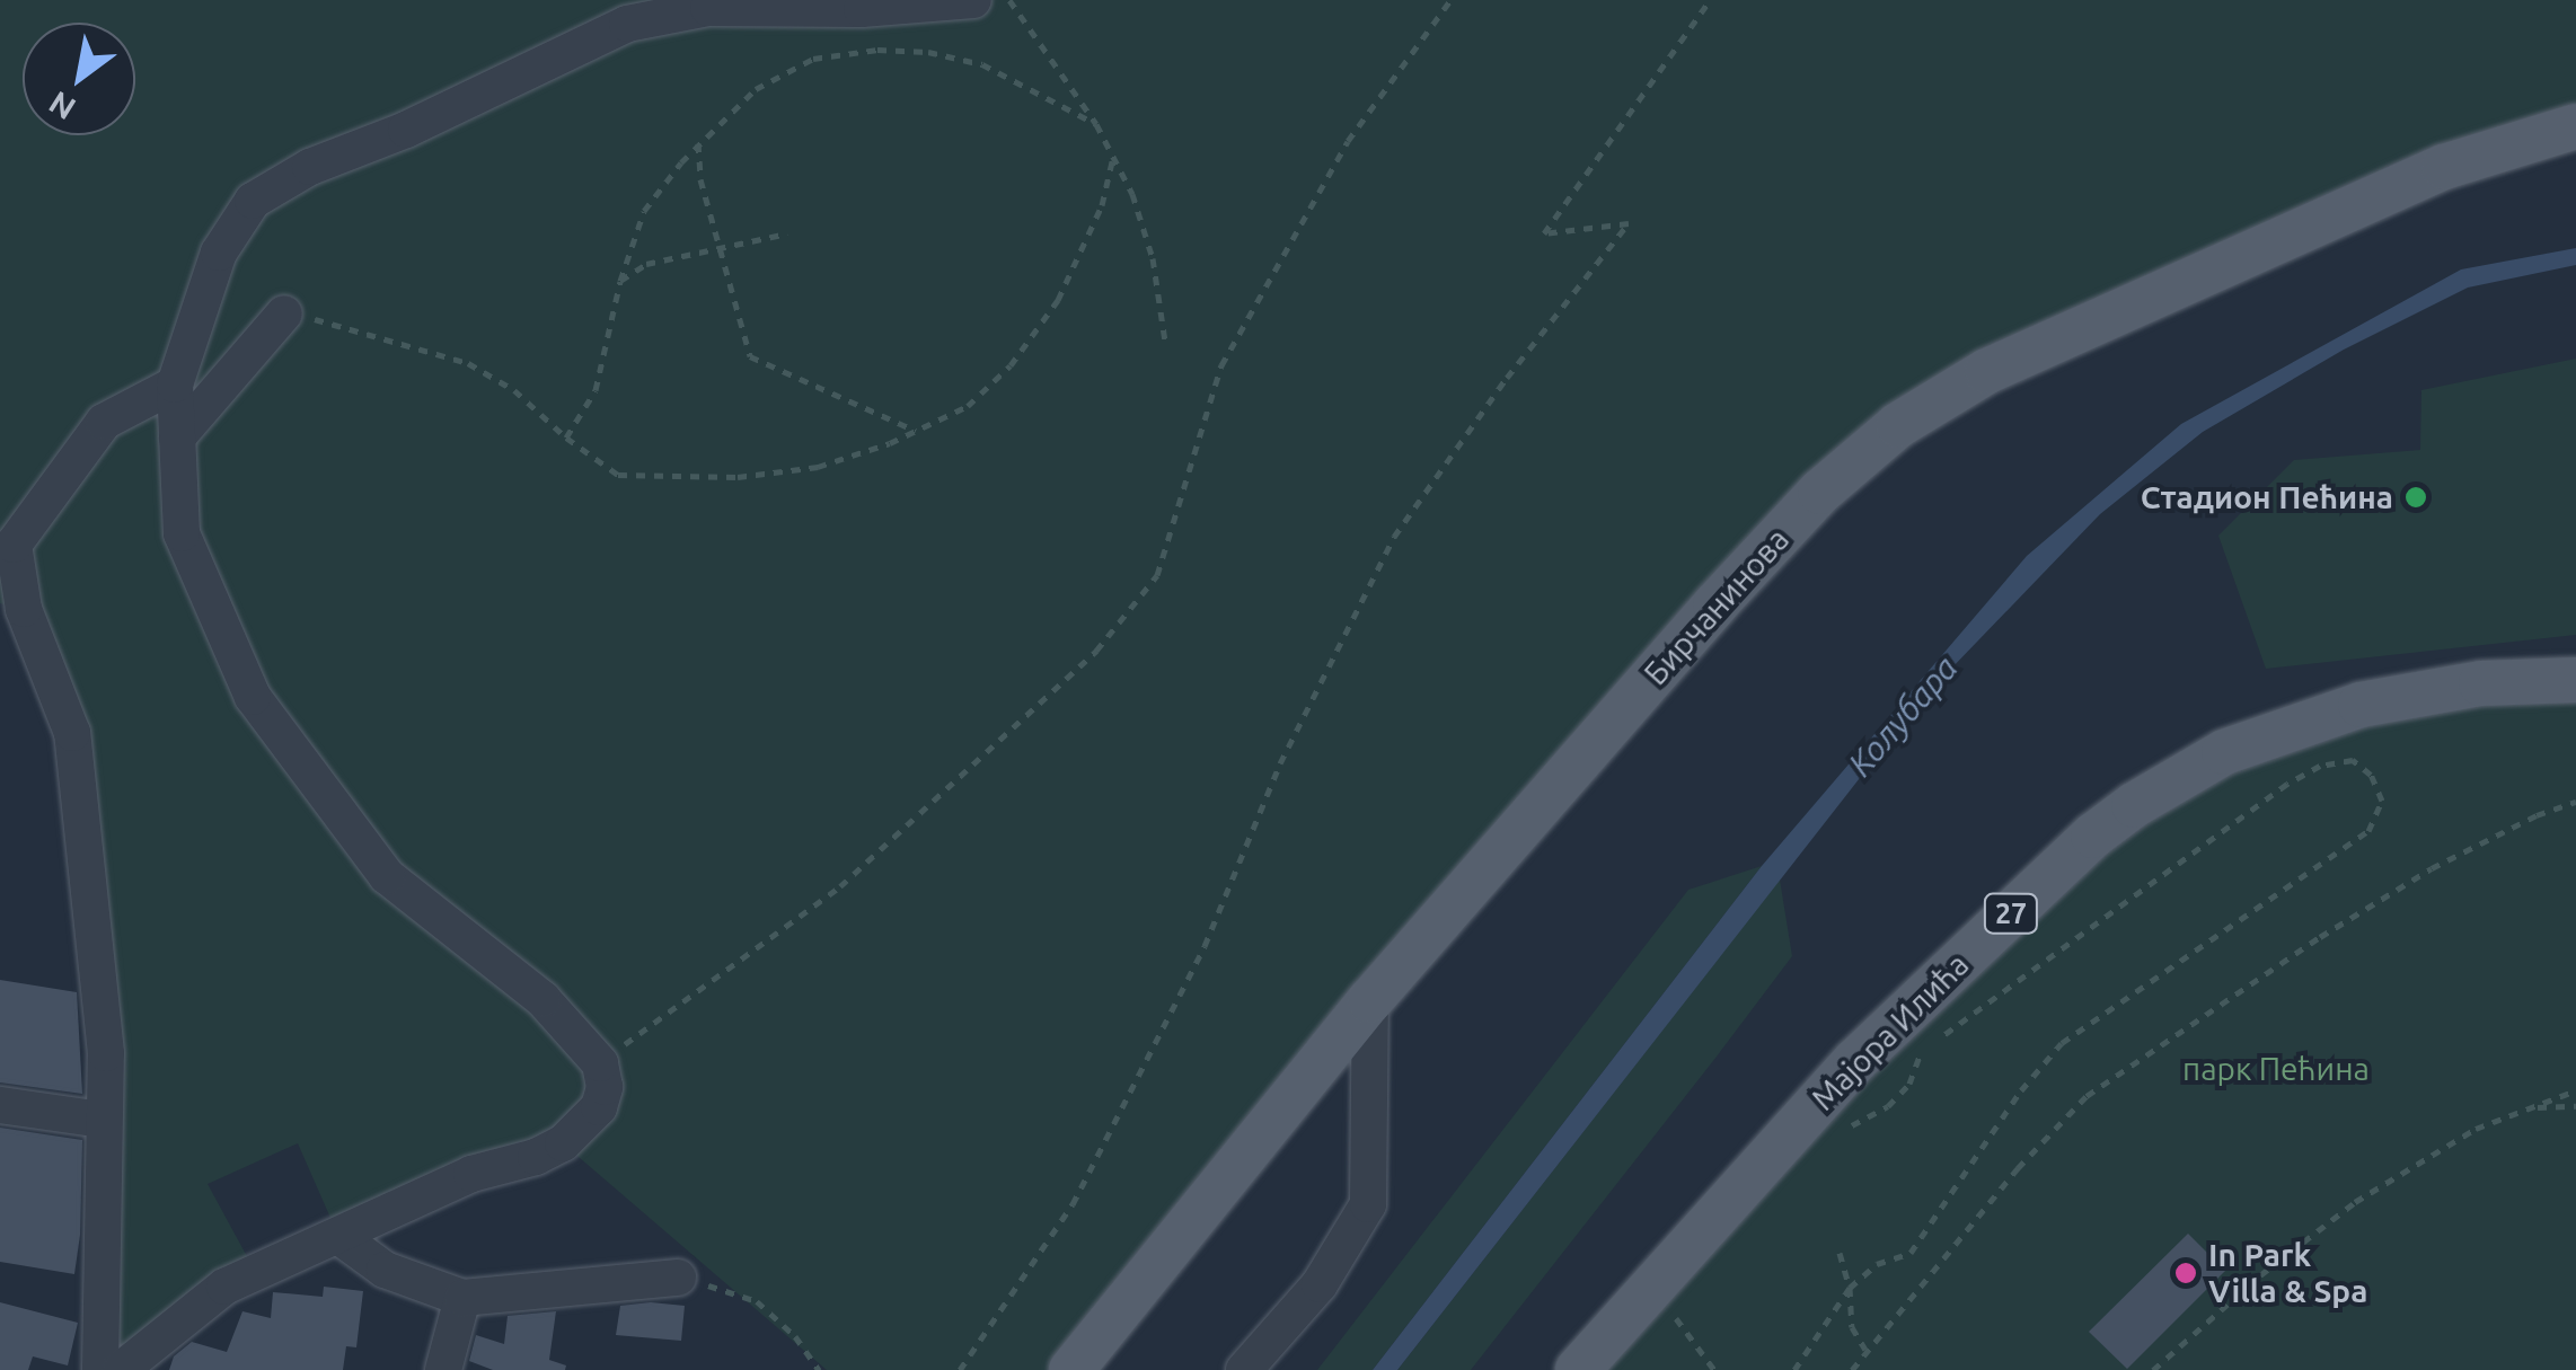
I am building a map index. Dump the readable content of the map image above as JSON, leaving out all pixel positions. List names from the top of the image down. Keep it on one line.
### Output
{"streets":{"main road":["Бирчанинова","27","Мајора Илића"]},"water":["Колубара"],"parks":["парк Пећина"],"places":["Стадион Пећина","In Park Villa & Spa"],"north":"bottom left"}
